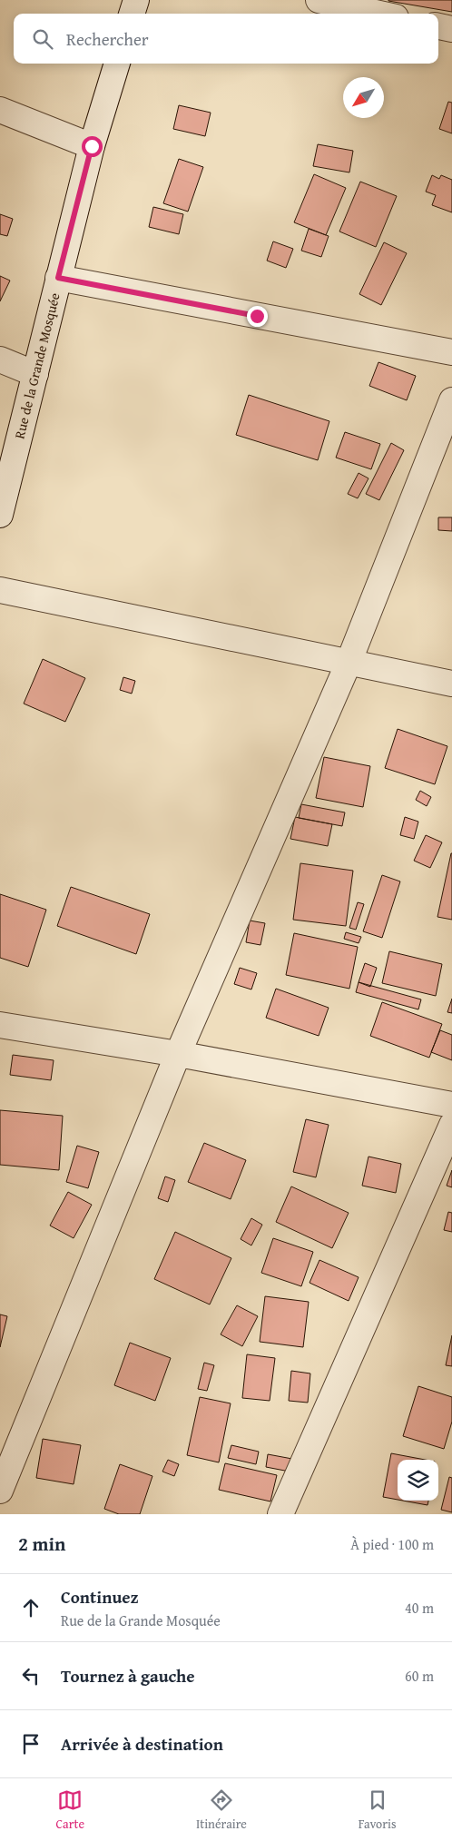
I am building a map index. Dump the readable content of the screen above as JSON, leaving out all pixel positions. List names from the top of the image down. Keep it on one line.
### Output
{"streets":{"street":["Rue de la Grande Mosquée"]},"north":"bottom left","page":{"search":"Rechercher","heading":["2 min","À pied · 100 m"],"list":[["Continuez","Rue de la Grande Mosquée","40 m"],["Tournez à gauche","60 m"],"Arrivée à destination"],"nav":["Carte","Itinéraire","Favoris"]}}
